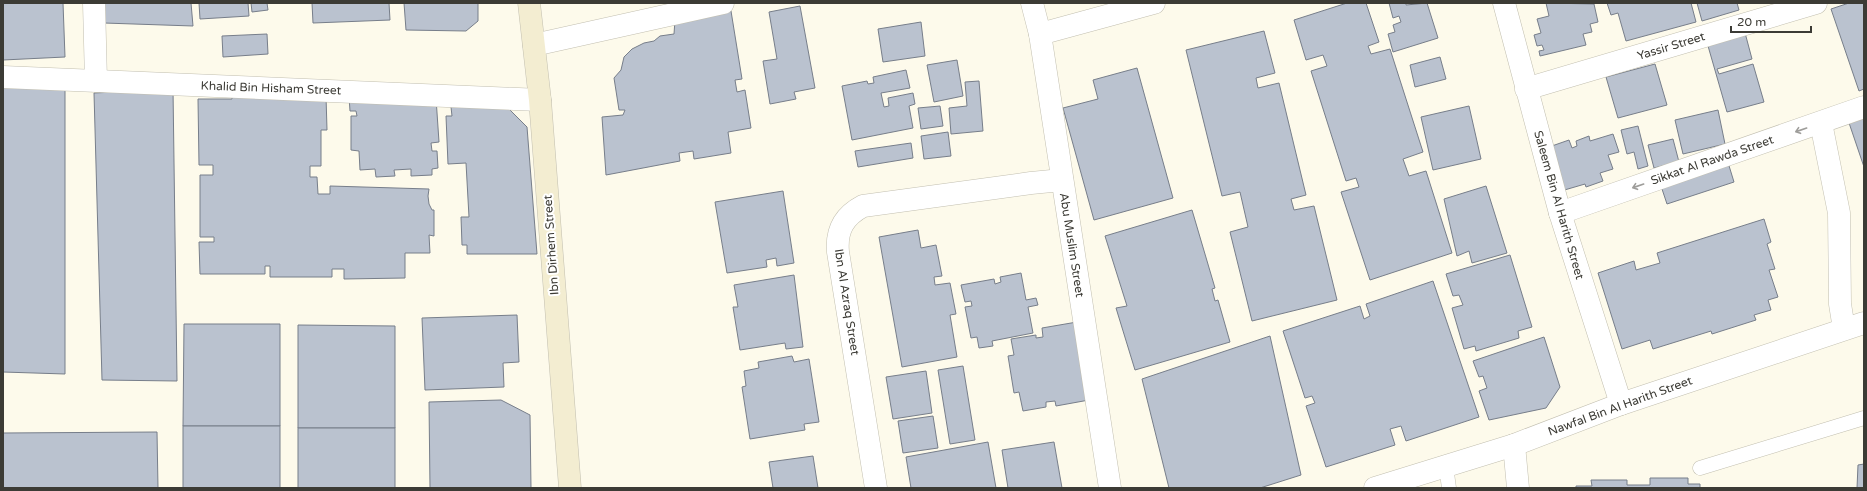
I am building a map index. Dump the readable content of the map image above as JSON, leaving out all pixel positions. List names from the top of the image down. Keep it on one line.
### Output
{"streets":{"street":["Yassir Street","Khalid Bin Hisham Street","Sikkat Al Rawda Street","Saleem Bin Al Harith Street","Ibn Dirhem Street","Abu Muslim Street","Ibn Al Azraq Street","Nawfal Bin Al Harith Street"]},"crossings":[["Yassir Street","Saleem Bin Al Harith Street"],["Khalid Bin Hisham Street","Ibn Dirhem Street"],["Sikkat Al Rawda Street","Saleem Bin Al Harith Street"],["Saleem Bin Al Harith Street","Nawfal Bin Al Harith Street"],["Abu Muslim Street","Ibn Al Azraq Street"]],"one_way":["Sikkat Al Rawda Street"],"scale_bar":"20 m"}
